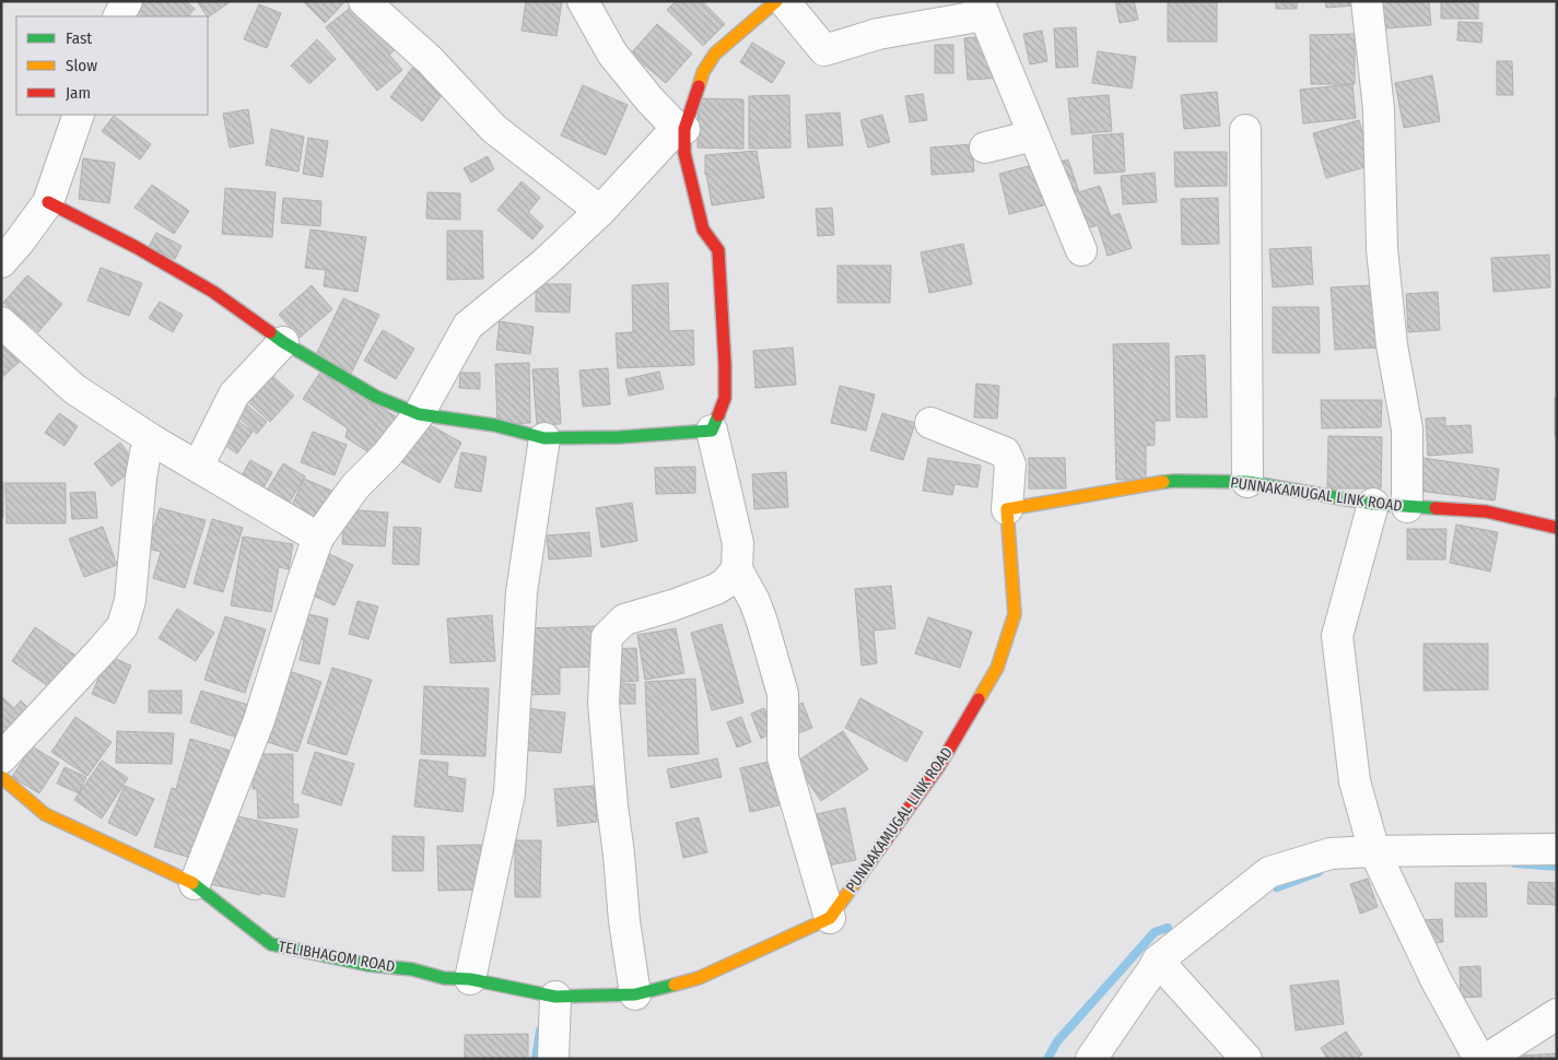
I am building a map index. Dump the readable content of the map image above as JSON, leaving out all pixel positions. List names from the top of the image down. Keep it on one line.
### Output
{"streets":{"street":["PUNNAKAMUGAL LINK ROAD","TELIBHAGOM ROAD"]},"crossings":[["PUNNAKAMUGAL LINK ROAD","TELIBHAGOM ROAD"]],"legend":["Fast","Slow","Jam"]}
